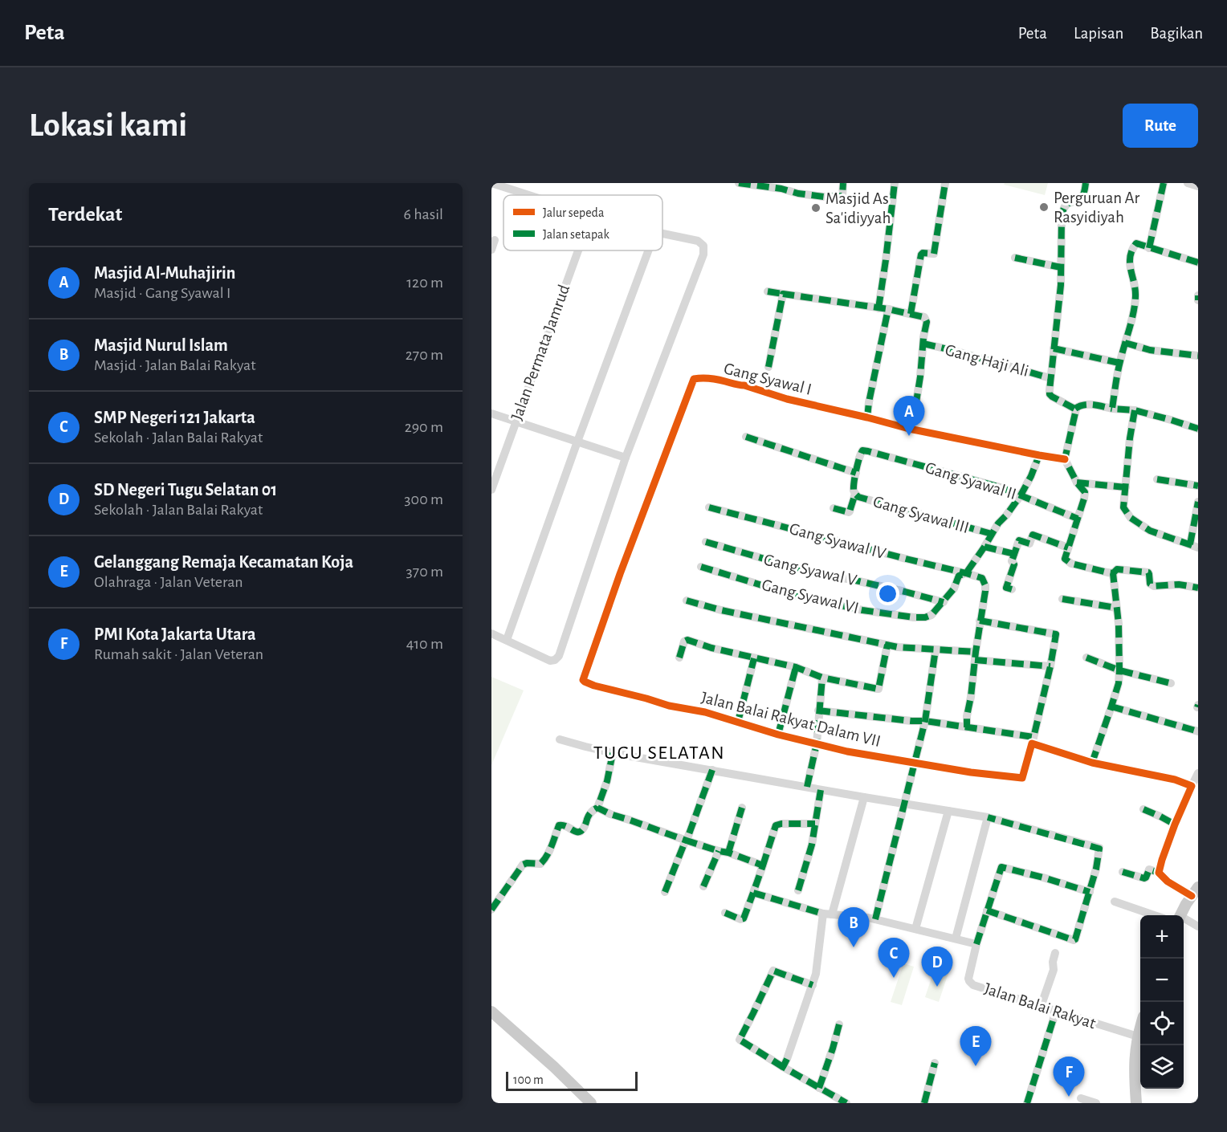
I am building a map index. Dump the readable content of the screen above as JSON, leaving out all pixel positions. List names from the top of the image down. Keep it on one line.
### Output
{"streets":{"street":["Jalan Permata Jamrud","Gang Haji Ali","Gang Syawal I","Gang Syawal II","Gang Syawal III","Gang Syawal IV","Gang Syawal V","Gang Syawal VI","Jalan Balai Rakyat Dalam VII","Jalan Balai Rakyat"]},"crossings":[["Gang Syawal I","Gang Syawal VI"],["Gang Syawal I","Jalan Balai Rakyat Dalam VII"],["Gang Syawal II","Gang Syawal VI"],["Gang Syawal III","Gang Syawal VI"],["Gang Syawal IV","Gang Syawal VI"],["Gang Syawal V","Gang Syawal VI"]],"districts":["TUGU SELATAN"],"places":["Perguruan Ar Rasyidiyah","Masjid As Sa'idiyyah"],"legend":["Jalur sepeda","Jalan setapak"],"scale_bar":"100 m","page":{"header":"Peta","nav":["Peta","Lapisan","Bagikan"],"buttons":"Rute","title":"Lokasi kami","heading":["Terdekat","6 hasil"],"list":[{"mark":"A","name":"Masjid Al-Muhajirin","note":"Masjid · Gang Syawal I","value":"120 m"},{"mark":"B","name":"Masjid Nurul Islam","note":"Masjid · Jalan Balai Rakyat","value":"270 m"},{"mark":"C","name":"SMP Negeri 121 Jakarta","note":"Sekolah · Jalan Balai Rakyat","value":"290 m"},{"mark":"D","name":"SD Negeri Tugu Selatan 01","note":"Sekolah · Jalan Balai Rakyat","value":"300 m"},{"mark":"E","name":"Gelanggang Remaja Kecamatan Koja","note":"Olahraga · Jalan Veteran","value":"370 m"},{"mark":"F","name":"PMI Kota Jakarta Utara","note":"Rumah sakit · Jalan Veteran","value":"410 m"}],"pins":["A","B","C","D","E","F"],"map_buttons":["+","−"],"scale":"100 m"}}
